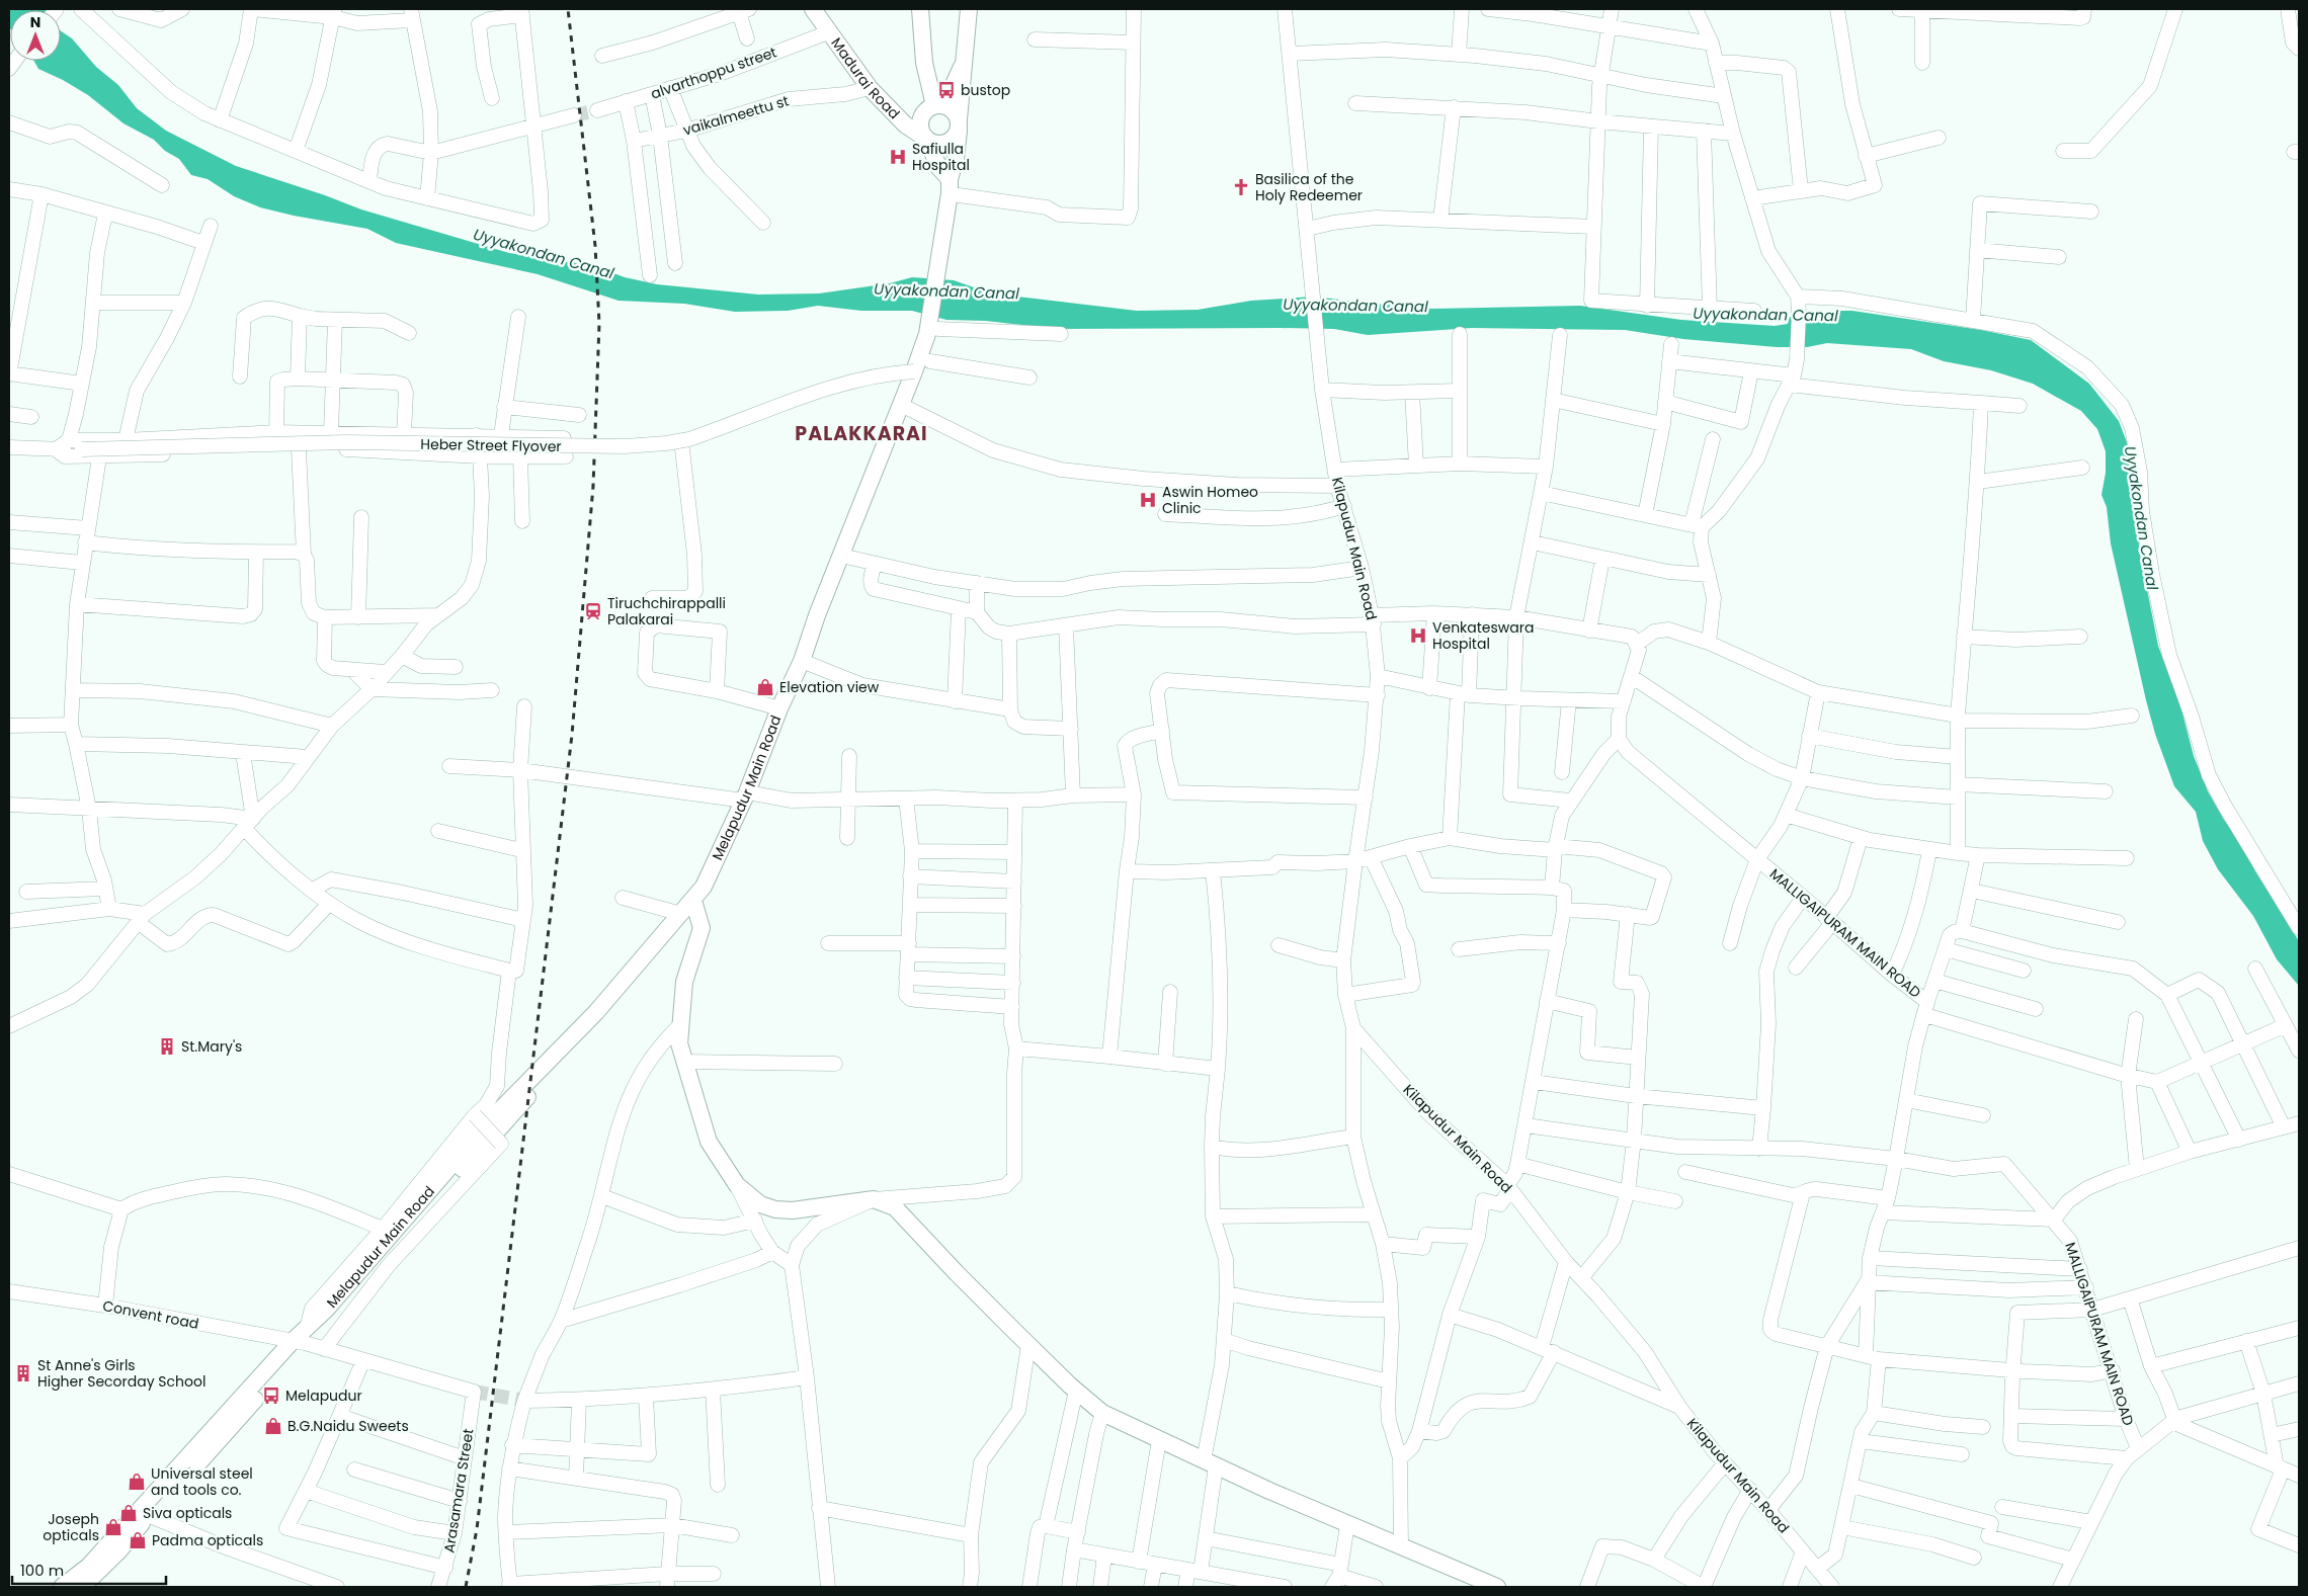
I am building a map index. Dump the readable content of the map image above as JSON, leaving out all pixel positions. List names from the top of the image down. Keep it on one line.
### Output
{"streets":{"main road":["Madurai Road","Melapudur Main Road"],"street":["alvarthoppu street","vaikalmeettu st","Heber Street Flyover","Kilapudur Main Road","MALLIGAIPURAM MAIN ROAD","Convent road","Arasamara Street"]},"crossings":[["alvarthoppu street","Madurai Road"],["Madurai Road","vaikalmeettu st"],["Heber Street Flyover","Melapudur Main Road"],["Melapudur Main Road","Convent road"],["Convent road","Arasamara Street"]],"districts":["PALAKKARAI"],"water":["Uyyakondan Canal"],"places":{"bus stop":["bustop","Melapudur"],"hospital":["Safiulla Hospital","Aswin Homeo Clinic","Venkateswara Hospital"],"church":["Basilica of the Holy Redeemer"],"station":["Tiruchchirappalli Palakarai"],"shop":["Elevation view","B.G.Naidu Sweets","Universal steel and tools co.","Siva opticals","Joseph opticals","Padma opticals"],"building":["St.Mary's","St Anne's Girls Higher Secorday School"]},"scale_bar":"100 m","north":"top"}
